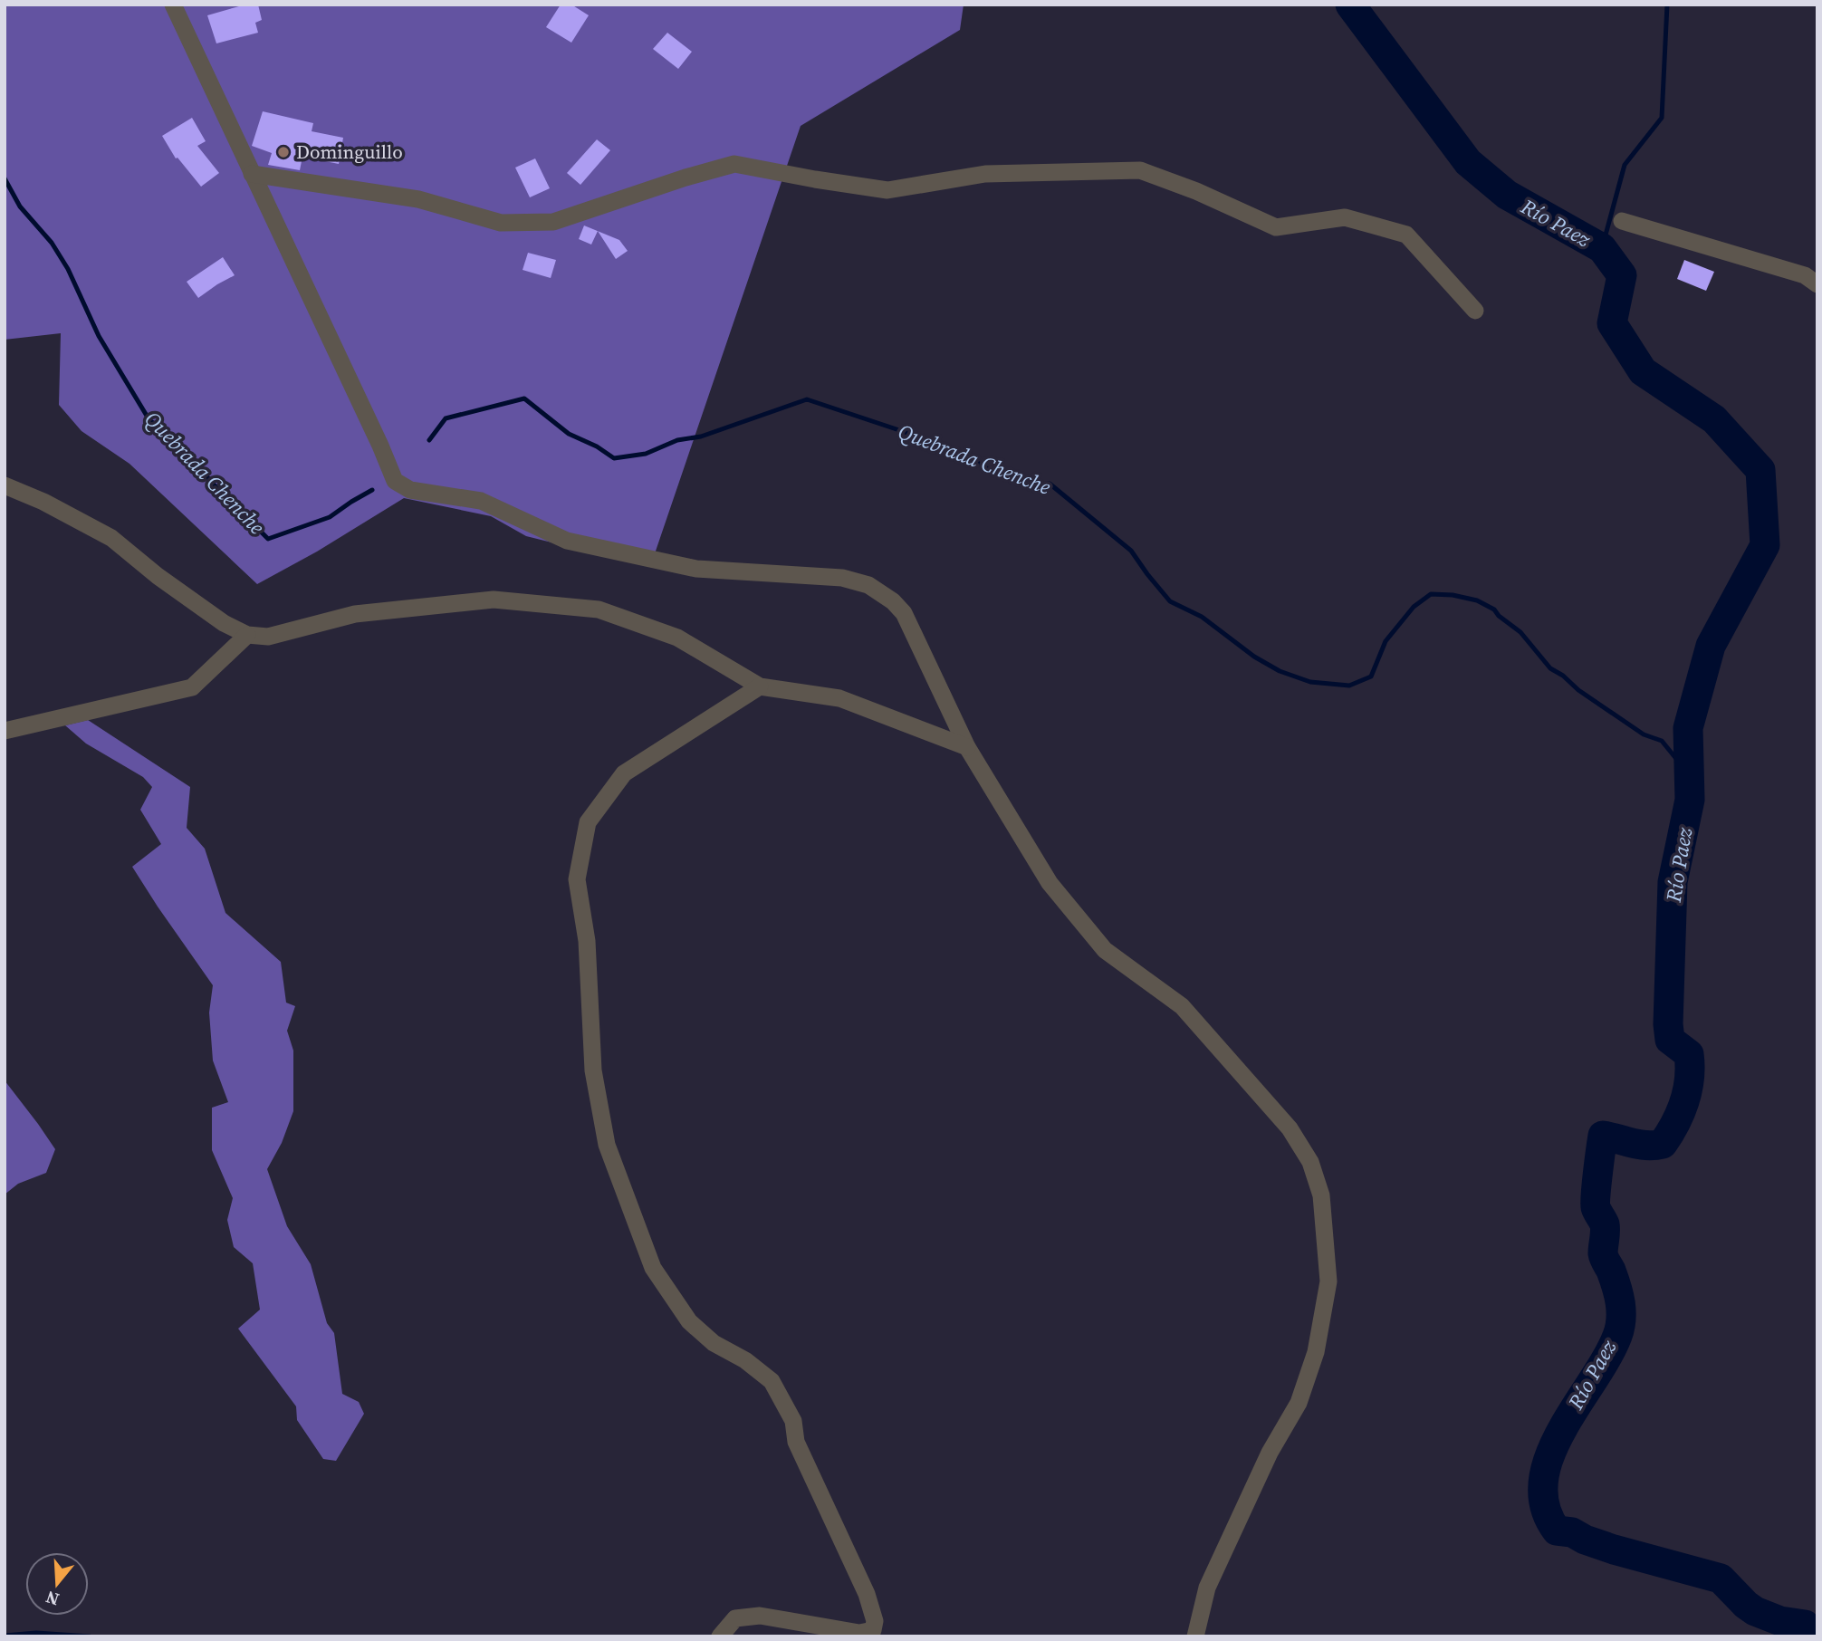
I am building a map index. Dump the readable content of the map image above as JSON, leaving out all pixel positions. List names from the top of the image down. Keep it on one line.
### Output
{"water":["Río Paez","Quebrada Chenche"],"places":["Dominguillo"],"north":"bottom"}
